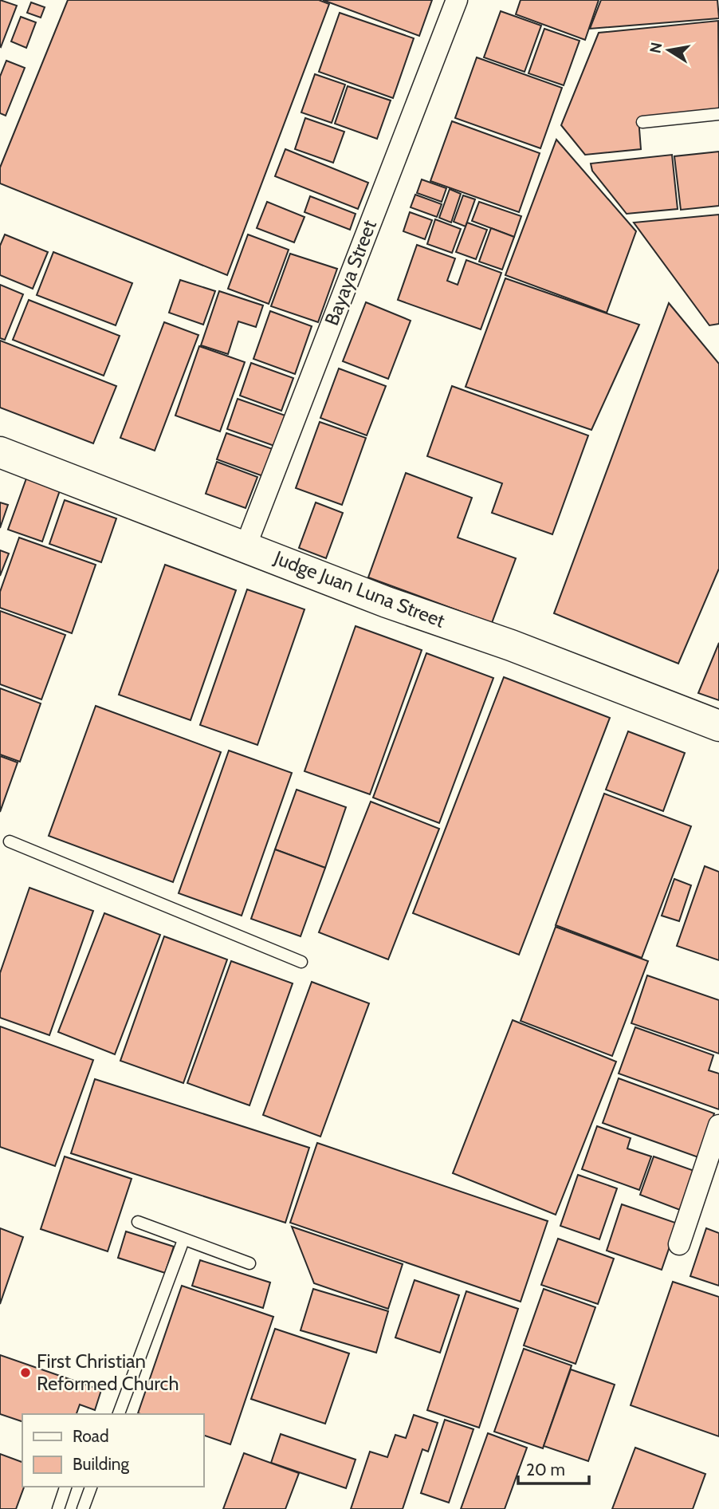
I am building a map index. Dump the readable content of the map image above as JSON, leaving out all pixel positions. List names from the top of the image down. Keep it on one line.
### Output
{"streets":{"street":["Bayaya Street","Judge Juan Luna Street"]},"crossings":[["Bayaya Street","Judge Juan Luna Street"]],"places":["First Christian Reformed Church"],"legend":["Road","Building"],"scale_bar":"20 m","north":"left"}
